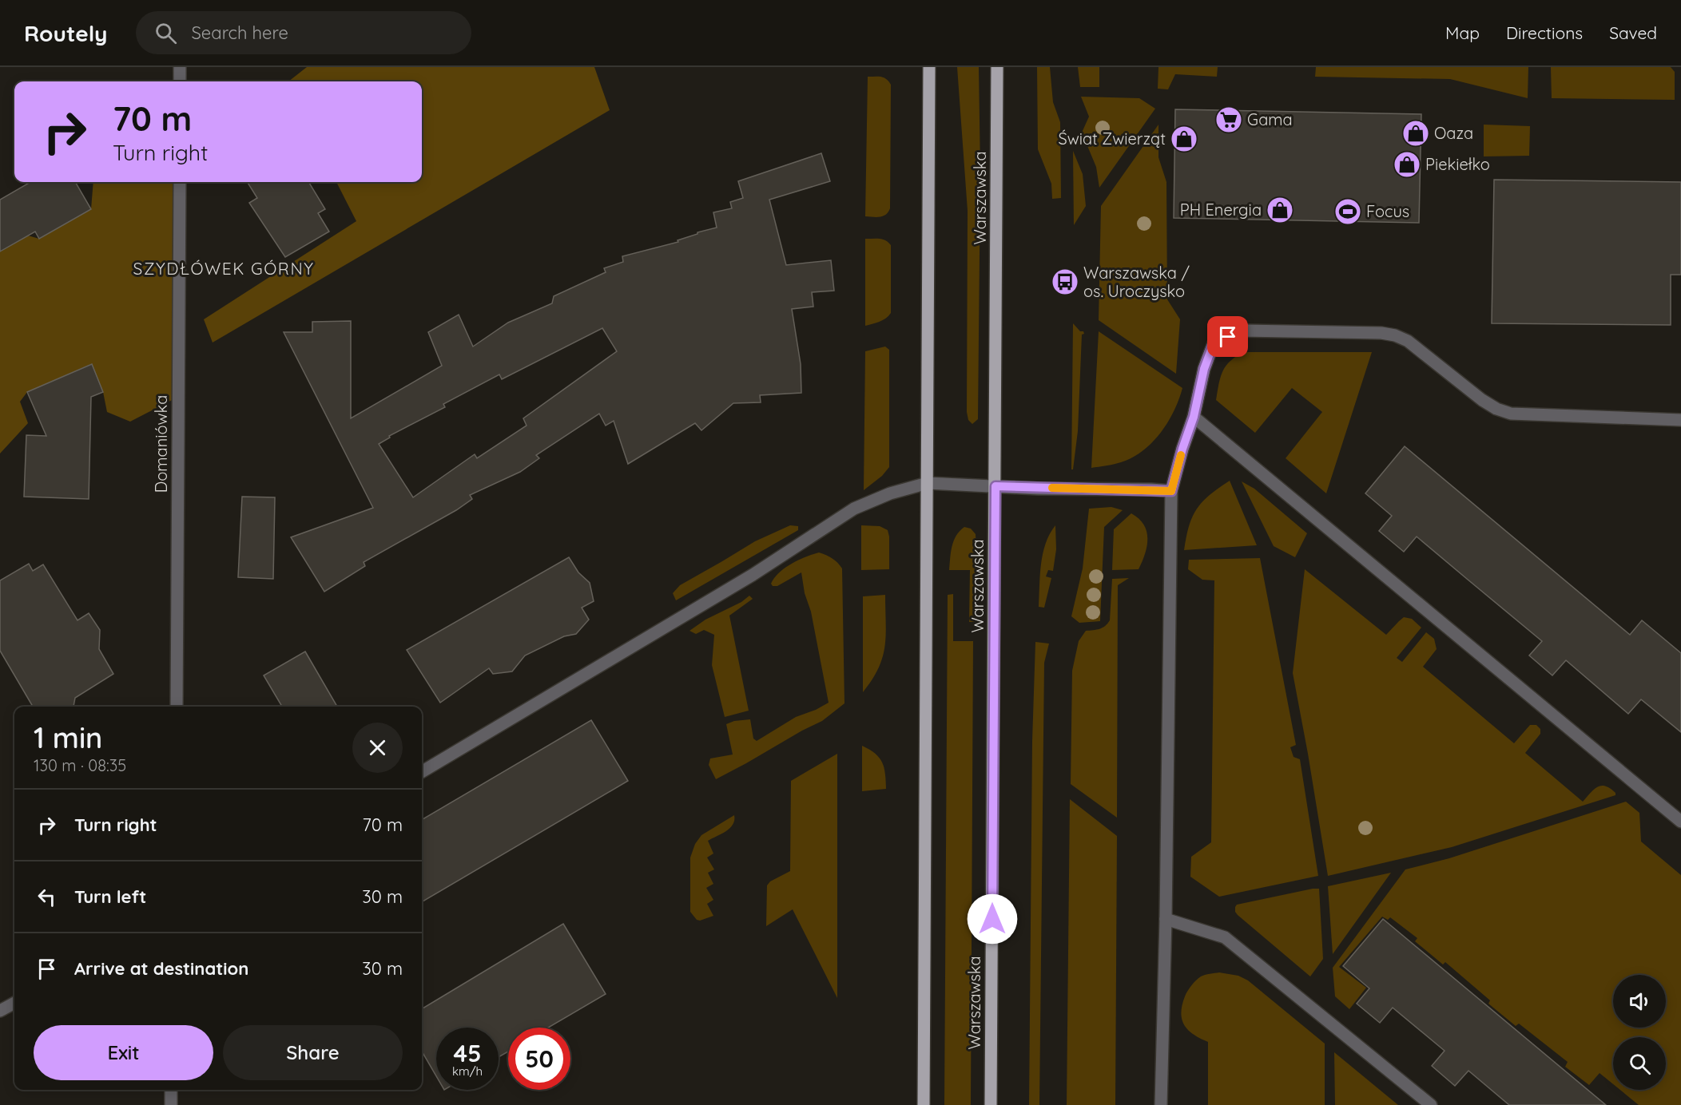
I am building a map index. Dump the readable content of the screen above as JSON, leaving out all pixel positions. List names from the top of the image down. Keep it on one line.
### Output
{"streets":{"main road":["Warszawska"],"street":["Domaniówka"]},"districts":["SZYDŁÓWEK GÓRNY"],"places":{"supermarket":["Gama"],"shop":["Oaza","Świat Zwierząt","Piekiełko","PH Energia"],"sports":["Focus"],"bus stop":["Warszawska / os. Uroczysko"]},"page":{"header":"Routely","search":"Search here","nav":["Map","Directions","Saved"],"turn":["70 m","Turn right"],"heading":["1 min","130 m · 08:35"],"list":[{"name":"Turn right","value":"70 m"},{"name":"Turn left","value":"30 m"},{"name":"Arrive at destination","value":"30 m"}],"buttons":["Exit","Share"],"speed":"45 km/h","limit":"50"}}
